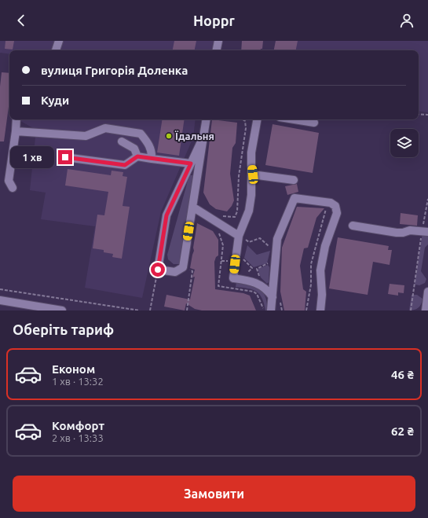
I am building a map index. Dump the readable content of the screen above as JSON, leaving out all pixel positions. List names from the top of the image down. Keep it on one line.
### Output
{"places":["Їдальня"],"page":{"header":"Hoppr","banner":["вулиця Григорія Доленка","Куди"],"bubble":"1 хв","heading":"Оберіть тариф","list":[{"name":"Економ","note":"1 хв · 13:32","value":"46 ₴"},{"name":"Комфорт","note":"2 хв · 13:33","value":"62 ₴"}],"buttons":"Замовити"}}
